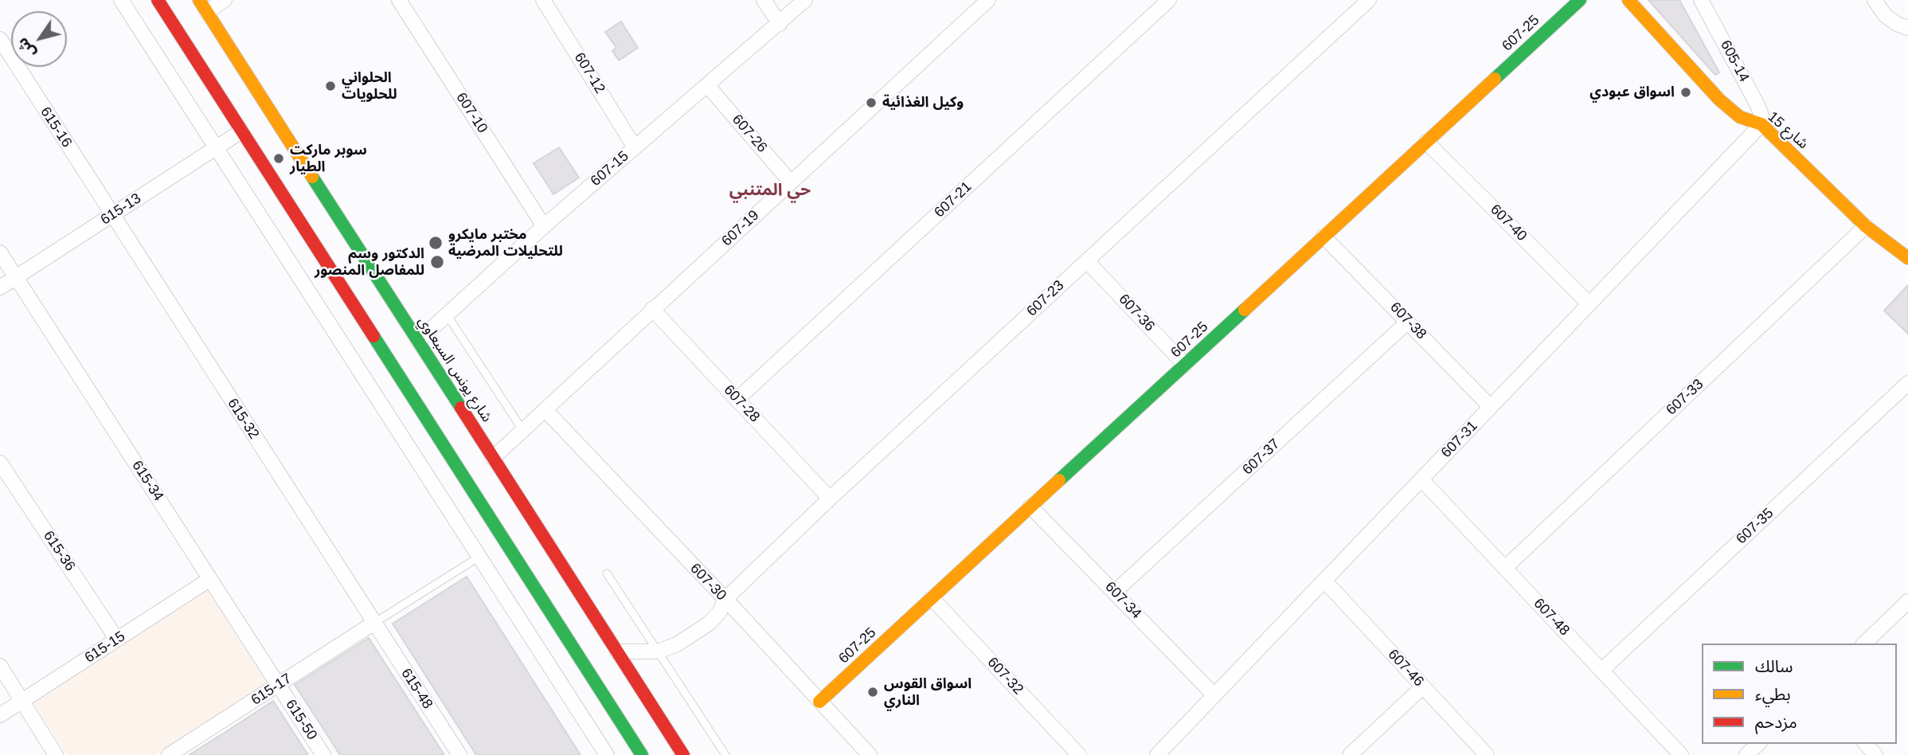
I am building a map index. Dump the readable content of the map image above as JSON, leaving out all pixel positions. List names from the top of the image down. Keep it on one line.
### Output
{"streets":{"main road":["607-25","شارع 15","شارع يونس السبعاوي"],"street":["605-14","607-12","607-10","615-16","607-26","607-15","607-21","615-13","607-40","607-19","607-23","607-36","607-38","607-33","607-28","615-32","607-31","607-37","615-34","607-35","615-36","607-30","607-34","607-48","615-15","607-46","607-32","615-48","615-17","615-50"]},"crossings":[["607-25","607-40"],["607-25","607-36"],["607-25","607-38"],["607-25","607-30"],["607-25","607-34"],["607-25","607-32"],["605-14","شارع 15"],["605-14","607-31"],["607-12","607-15"],["607-10","607-15"],["615-16","615-13"],["615-16","615-32"],["شارع 15","607-33"],["شارع 15","607-31"],["607-26","607-15"],["607-26","607-19"],["607-15","شارع يونس السبعاوي"],["607-21","607-28"],["615-13","615-32"],["615-13","615-34"],["607-40","607-31"],["607-19","شارع يونس السبعاوي"],["607-19","607-28"],["607-19","607-30"],["607-23","607-36"],["607-23","607-28"],["607-23","607-30"],["607-38","607-31"],["607-38","607-37"],["607-33","607-48"],["615-32","615-48"],["615-32","615-17"],["607-31","607-34"],["607-31","607-48"],["607-31","607-46"],["607-37","607-34"],["615-34","615-15"],["615-34","615-17"],["615-34","615-50"],["607-35","607-48"],["615-36","615-15"],["615-48","615-17"],["615-17","615-50"]],"districts":["حي المتنبي"],"places":["الحلواني للحلويات","اسواق عبودي","وكيل الغذائية","سوبر ماركت الطيار","مختبر مايكرو للتحليلات المرضية","الدكتور وسم للمفاصل المنصور","اسواق القوس الناري"],"legend":["سالك","بطيء","مزدحم"],"north":"bottom left"}
